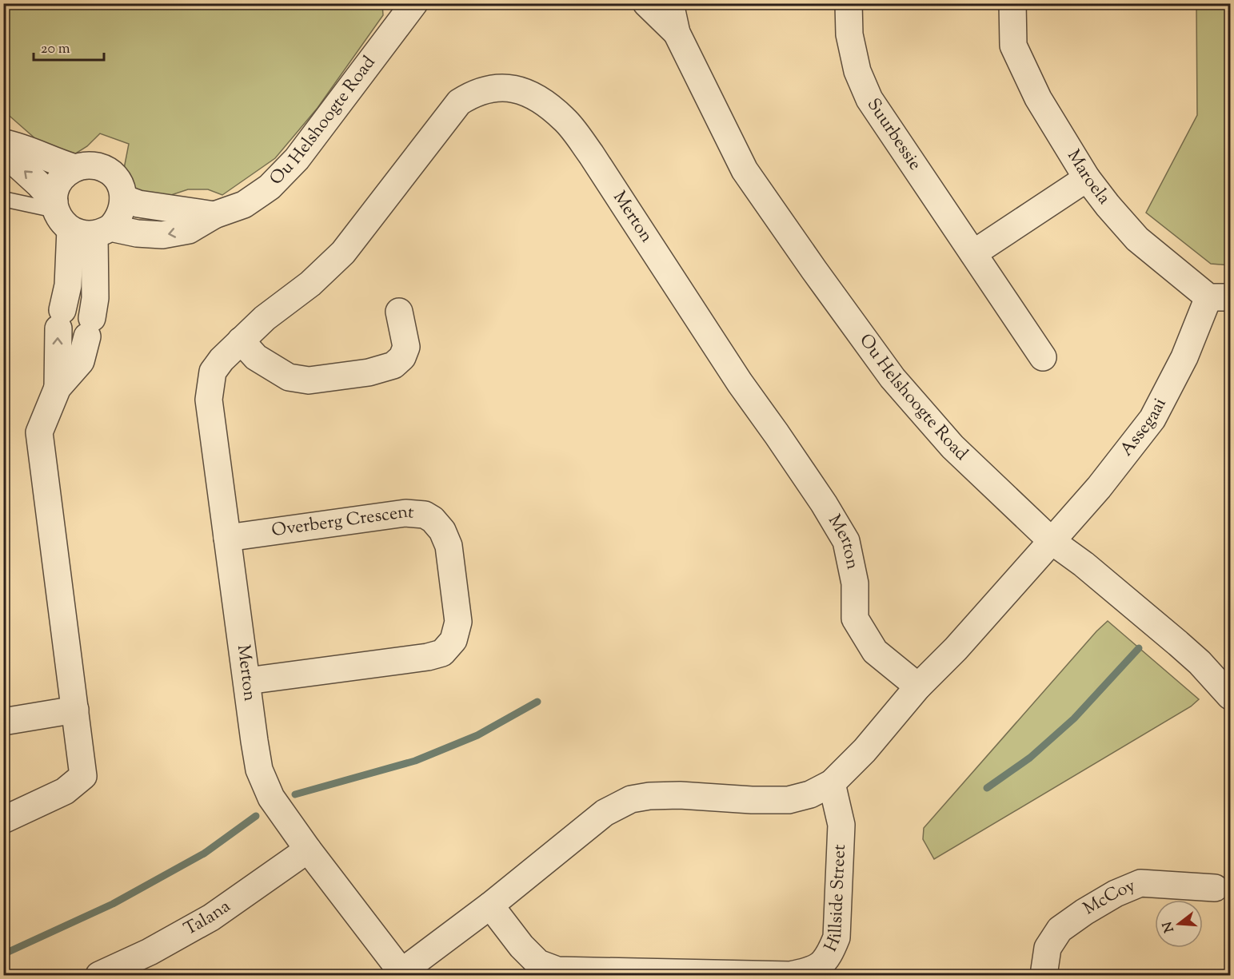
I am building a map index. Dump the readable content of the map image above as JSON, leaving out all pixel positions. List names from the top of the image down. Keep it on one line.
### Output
{"streets":{"street":["Ou Helshoogte Road","Suurbessie","Maroela","Merton","Assegaai","Overberg Crescent","Hillside Street","McCoy","Talana"]},"crossings":[["Ou Helshoogte Road","Assegaai"],["Maroela","Assegaai"],["Merton","Overberg Crescent"],["Merton","Talana"]],"scale_bar":"20 m","north":"left"}
